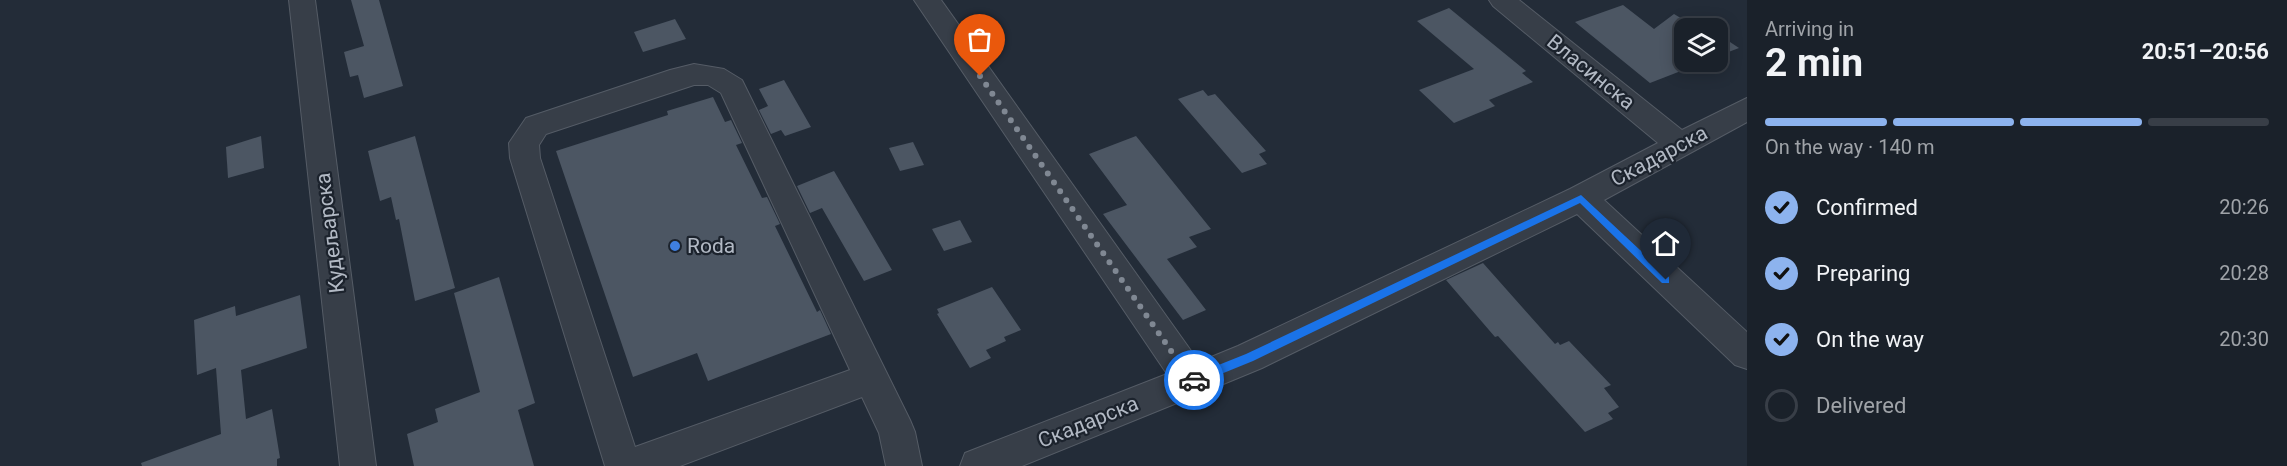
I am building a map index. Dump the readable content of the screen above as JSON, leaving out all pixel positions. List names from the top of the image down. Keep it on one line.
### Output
{"streets":{"street":["Власинска","Скадарска","Кудељарска"]},"crossings":[["Власинска","Скадарска"]],"places":["Roda"],"page":{"heading":["2 min","Arriving in","20:51–20:56"],"bar":"On the way · 140 m","list":[["Confirmed","20:26"],["Preparing","20:28"],["On the way","20:30"],"Delivered"]}}
